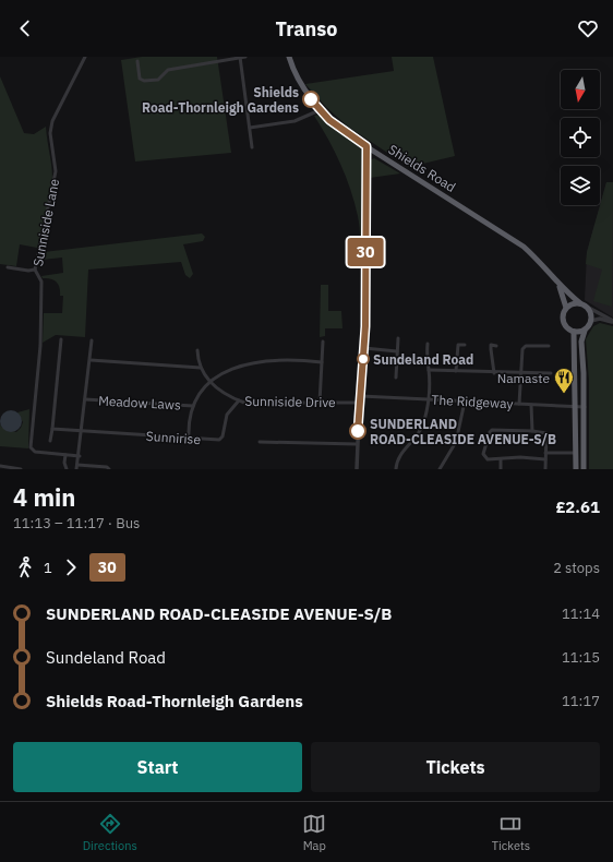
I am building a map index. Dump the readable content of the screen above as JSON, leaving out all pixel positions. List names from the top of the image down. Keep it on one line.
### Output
{"streets":{"highway":["Shields Road"],"street":["Sunniside Lane","Sunniside Drive","The Ridgeway","Meadow Laws","Sunnirise"]},"crossings":[["Sunniside Drive","Sunnirise"]],"places":{"other":["Shields Road-Thornleigh Gardens","Sundeland Road","SUNDERLAND ROAD-CLEASIDE AVENUE-S/B"],"restaurant":["Namaste"]},"lines":["bus line 30"],"north":"bottom","page":{"header":"Transo","on_map":"30","heading":["4 min","11:13 – 11:17 · Bus","£2.61"],"legs":["1","30","2 stops"],"list":[{"name":"SUNDERLAND ROAD-CLEASIDE AVENUE-S/B","value":"11:14"},{"name":"Sundeland Road","value":"11:15"},{"name":"Shields Road-Thornleigh Gardens","value":"11:17"}],"buttons":["Start","Tickets"],"tabs":["Directions","Map","Tickets"]}}
